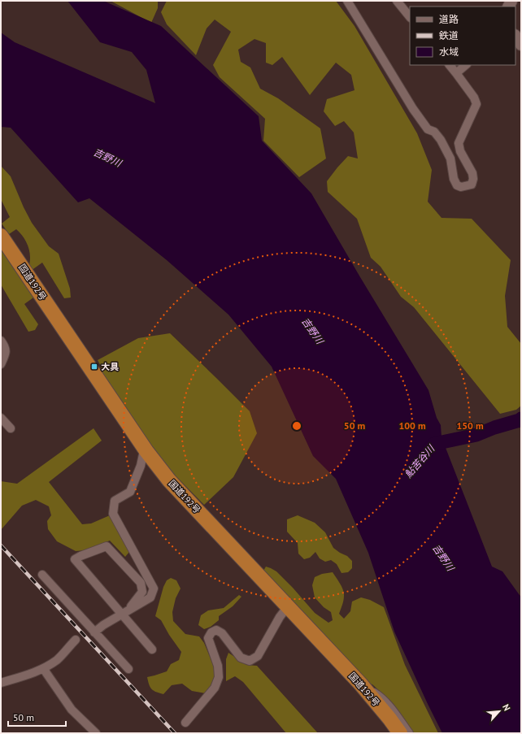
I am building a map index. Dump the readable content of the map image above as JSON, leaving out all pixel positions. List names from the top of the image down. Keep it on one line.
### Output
{"streets":{"highway":["国道192号"]},"water":["吉野川","鮎苦谷川"],"places":{"transit":["大具"]},"legend":["道路","鉄道","水域"],"scale_bar":"50 m","north":"top right","rings":["50 m","100 m","150 m"]}
